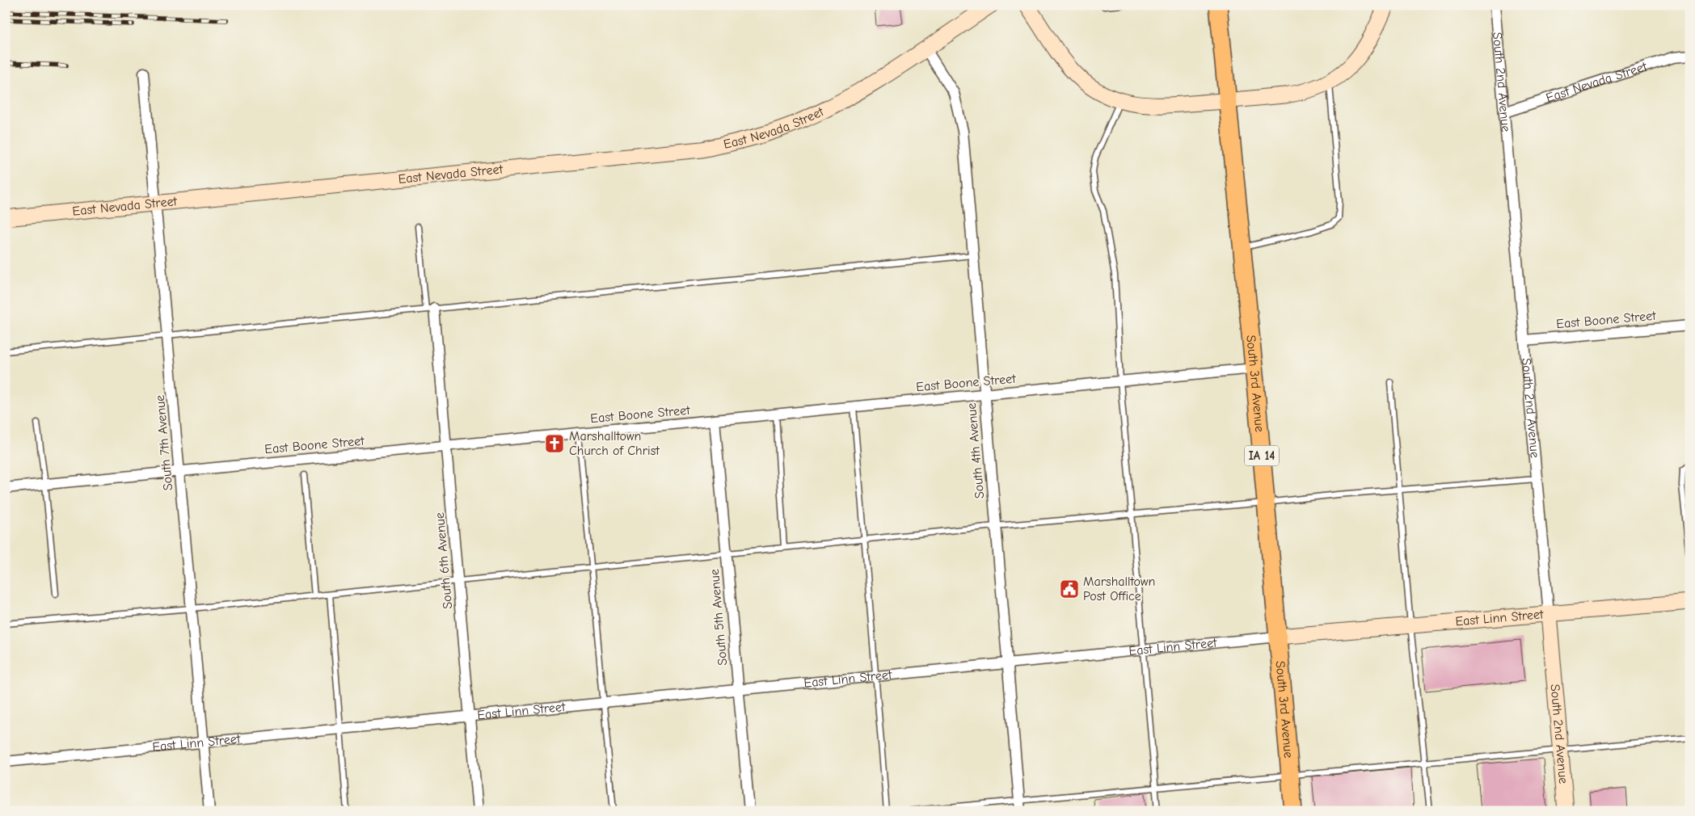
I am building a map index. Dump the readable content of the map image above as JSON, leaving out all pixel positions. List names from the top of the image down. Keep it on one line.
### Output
{"streets":{"main road":["South 2nd Avenue","East Nevada Street","South 3rd Avenue","IA 14","East Linn Street"],"street":["East Boone Street","South 7th Avenue","South 4th Avenue","South 6th Avenue","South 5th Avenue"]},"crossings":[["South 2nd Avenue","East Nevada Street"],["South 2nd Avenue","East Boone Street"],["South 2nd Avenue","East Linn Street"],["East Nevada Street","South 7th Avenue"],["East Nevada Street","South 4th Avenue"],["East Boone Street","South 3rd Avenue"],["East Boone Street","South 7th Avenue"],["East Boone Street","South 4th Avenue"],["East Boone Street","South 6th Avenue"],["East Boone Street","South 5th Avenue"],["South 3rd Avenue","East Linn Street"],["South 7th Avenue","East Linn Street"],["South 4th Avenue","East Linn Street"],["South 6th Avenue","East Linn Street"],["South 5th Avenue","East Linn Street"]],"places":{"church":["Marshalltown Church of Christ"],"public building":["Marshalltown Post Office"]}}
